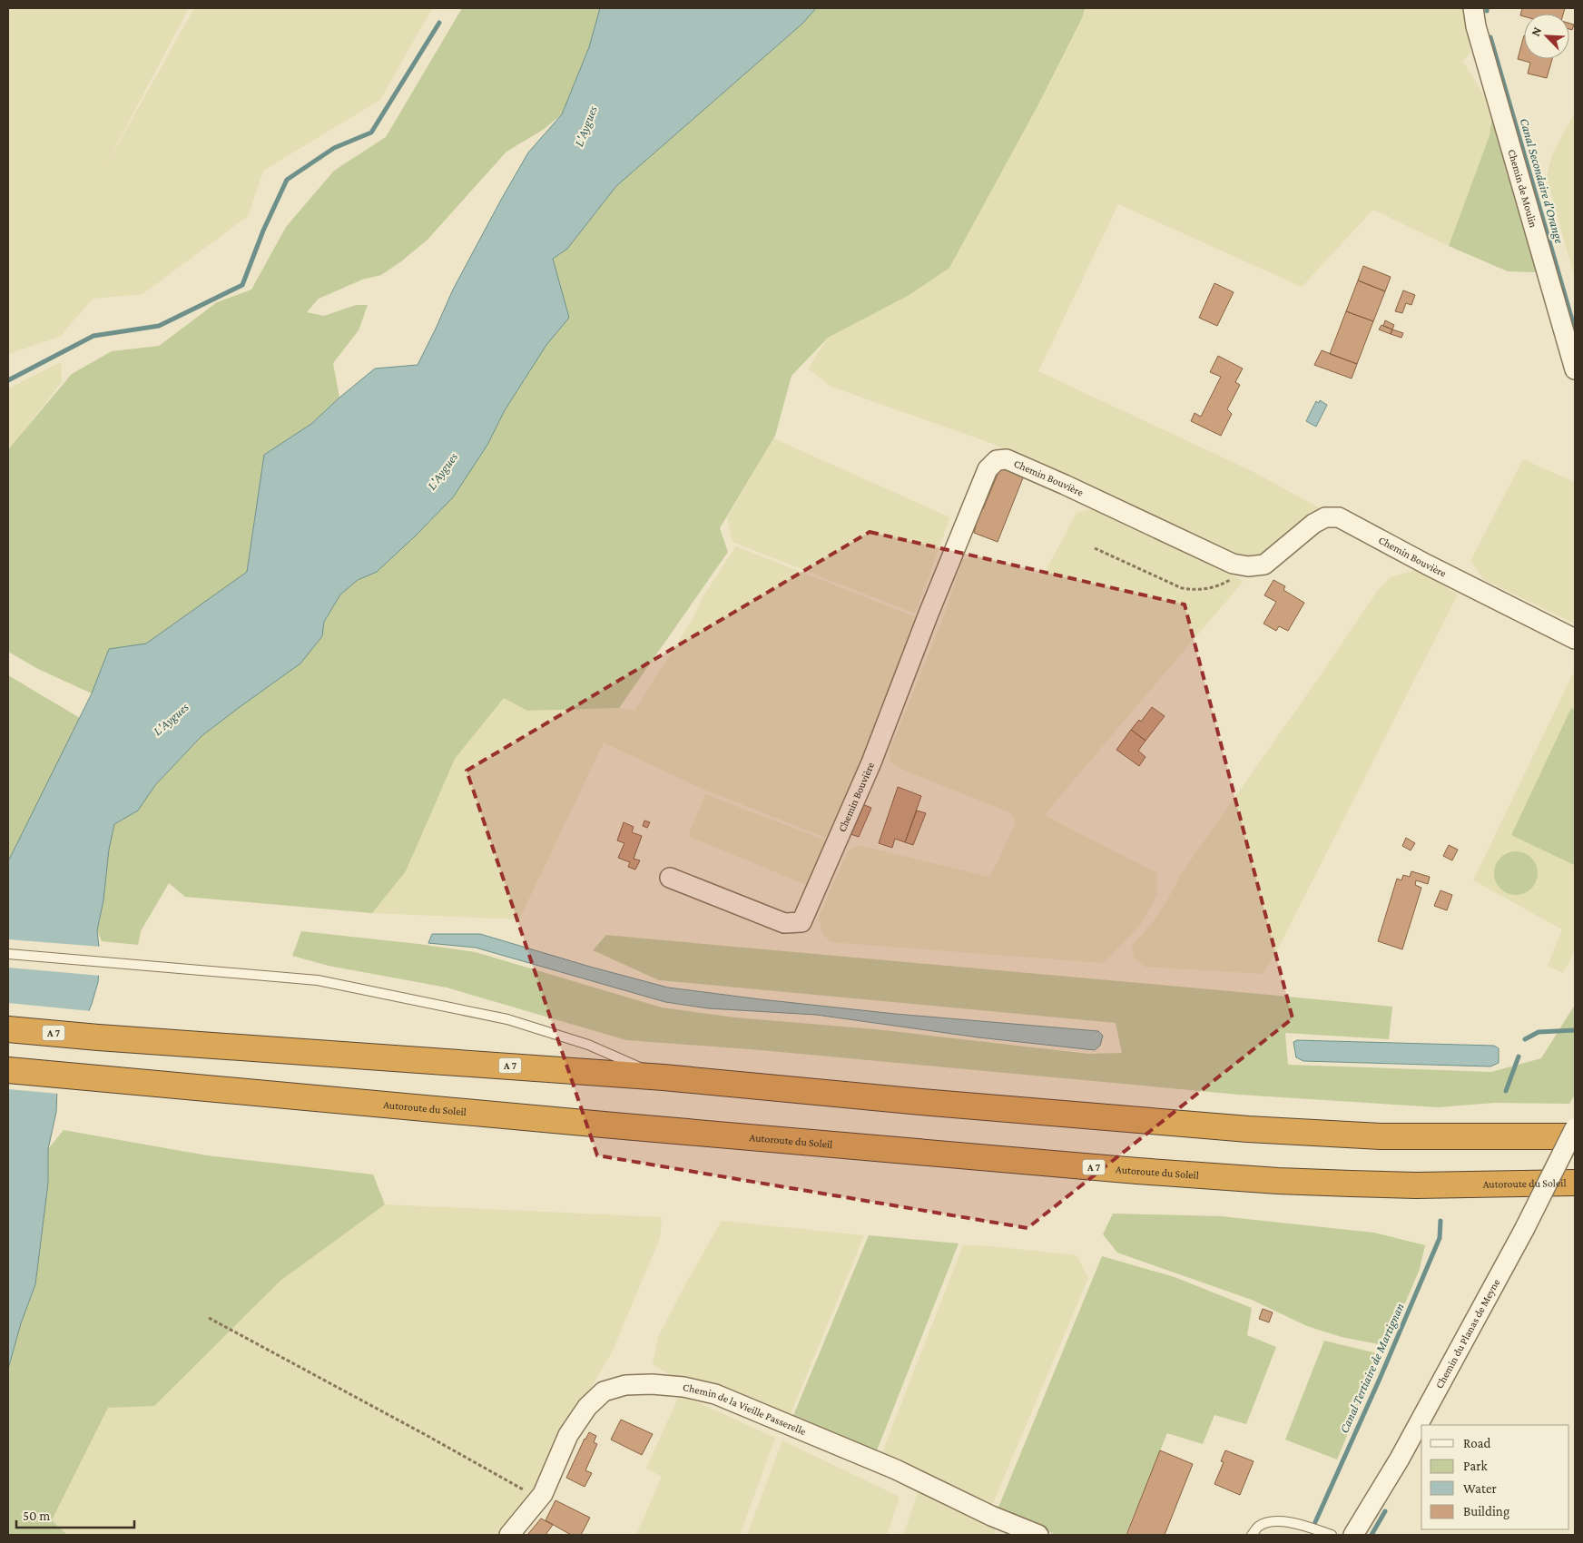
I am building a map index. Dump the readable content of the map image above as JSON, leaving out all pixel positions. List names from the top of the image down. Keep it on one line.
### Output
{"streets":{"highway":["A 7","Autoroute du Soleil"],"street":["Chemin de Moulin","Chemin Bouvière","Chemin du Planas de Meyne","Chemin de la Vieille Passerelle"]},"water":["L'Aygues","Canal Secondaire d'Orange","Canal Tertiaire de Martignan"],"legend":["Road","Park","Water","Building"],"scale_bar":"50 m","north":"top left"}
